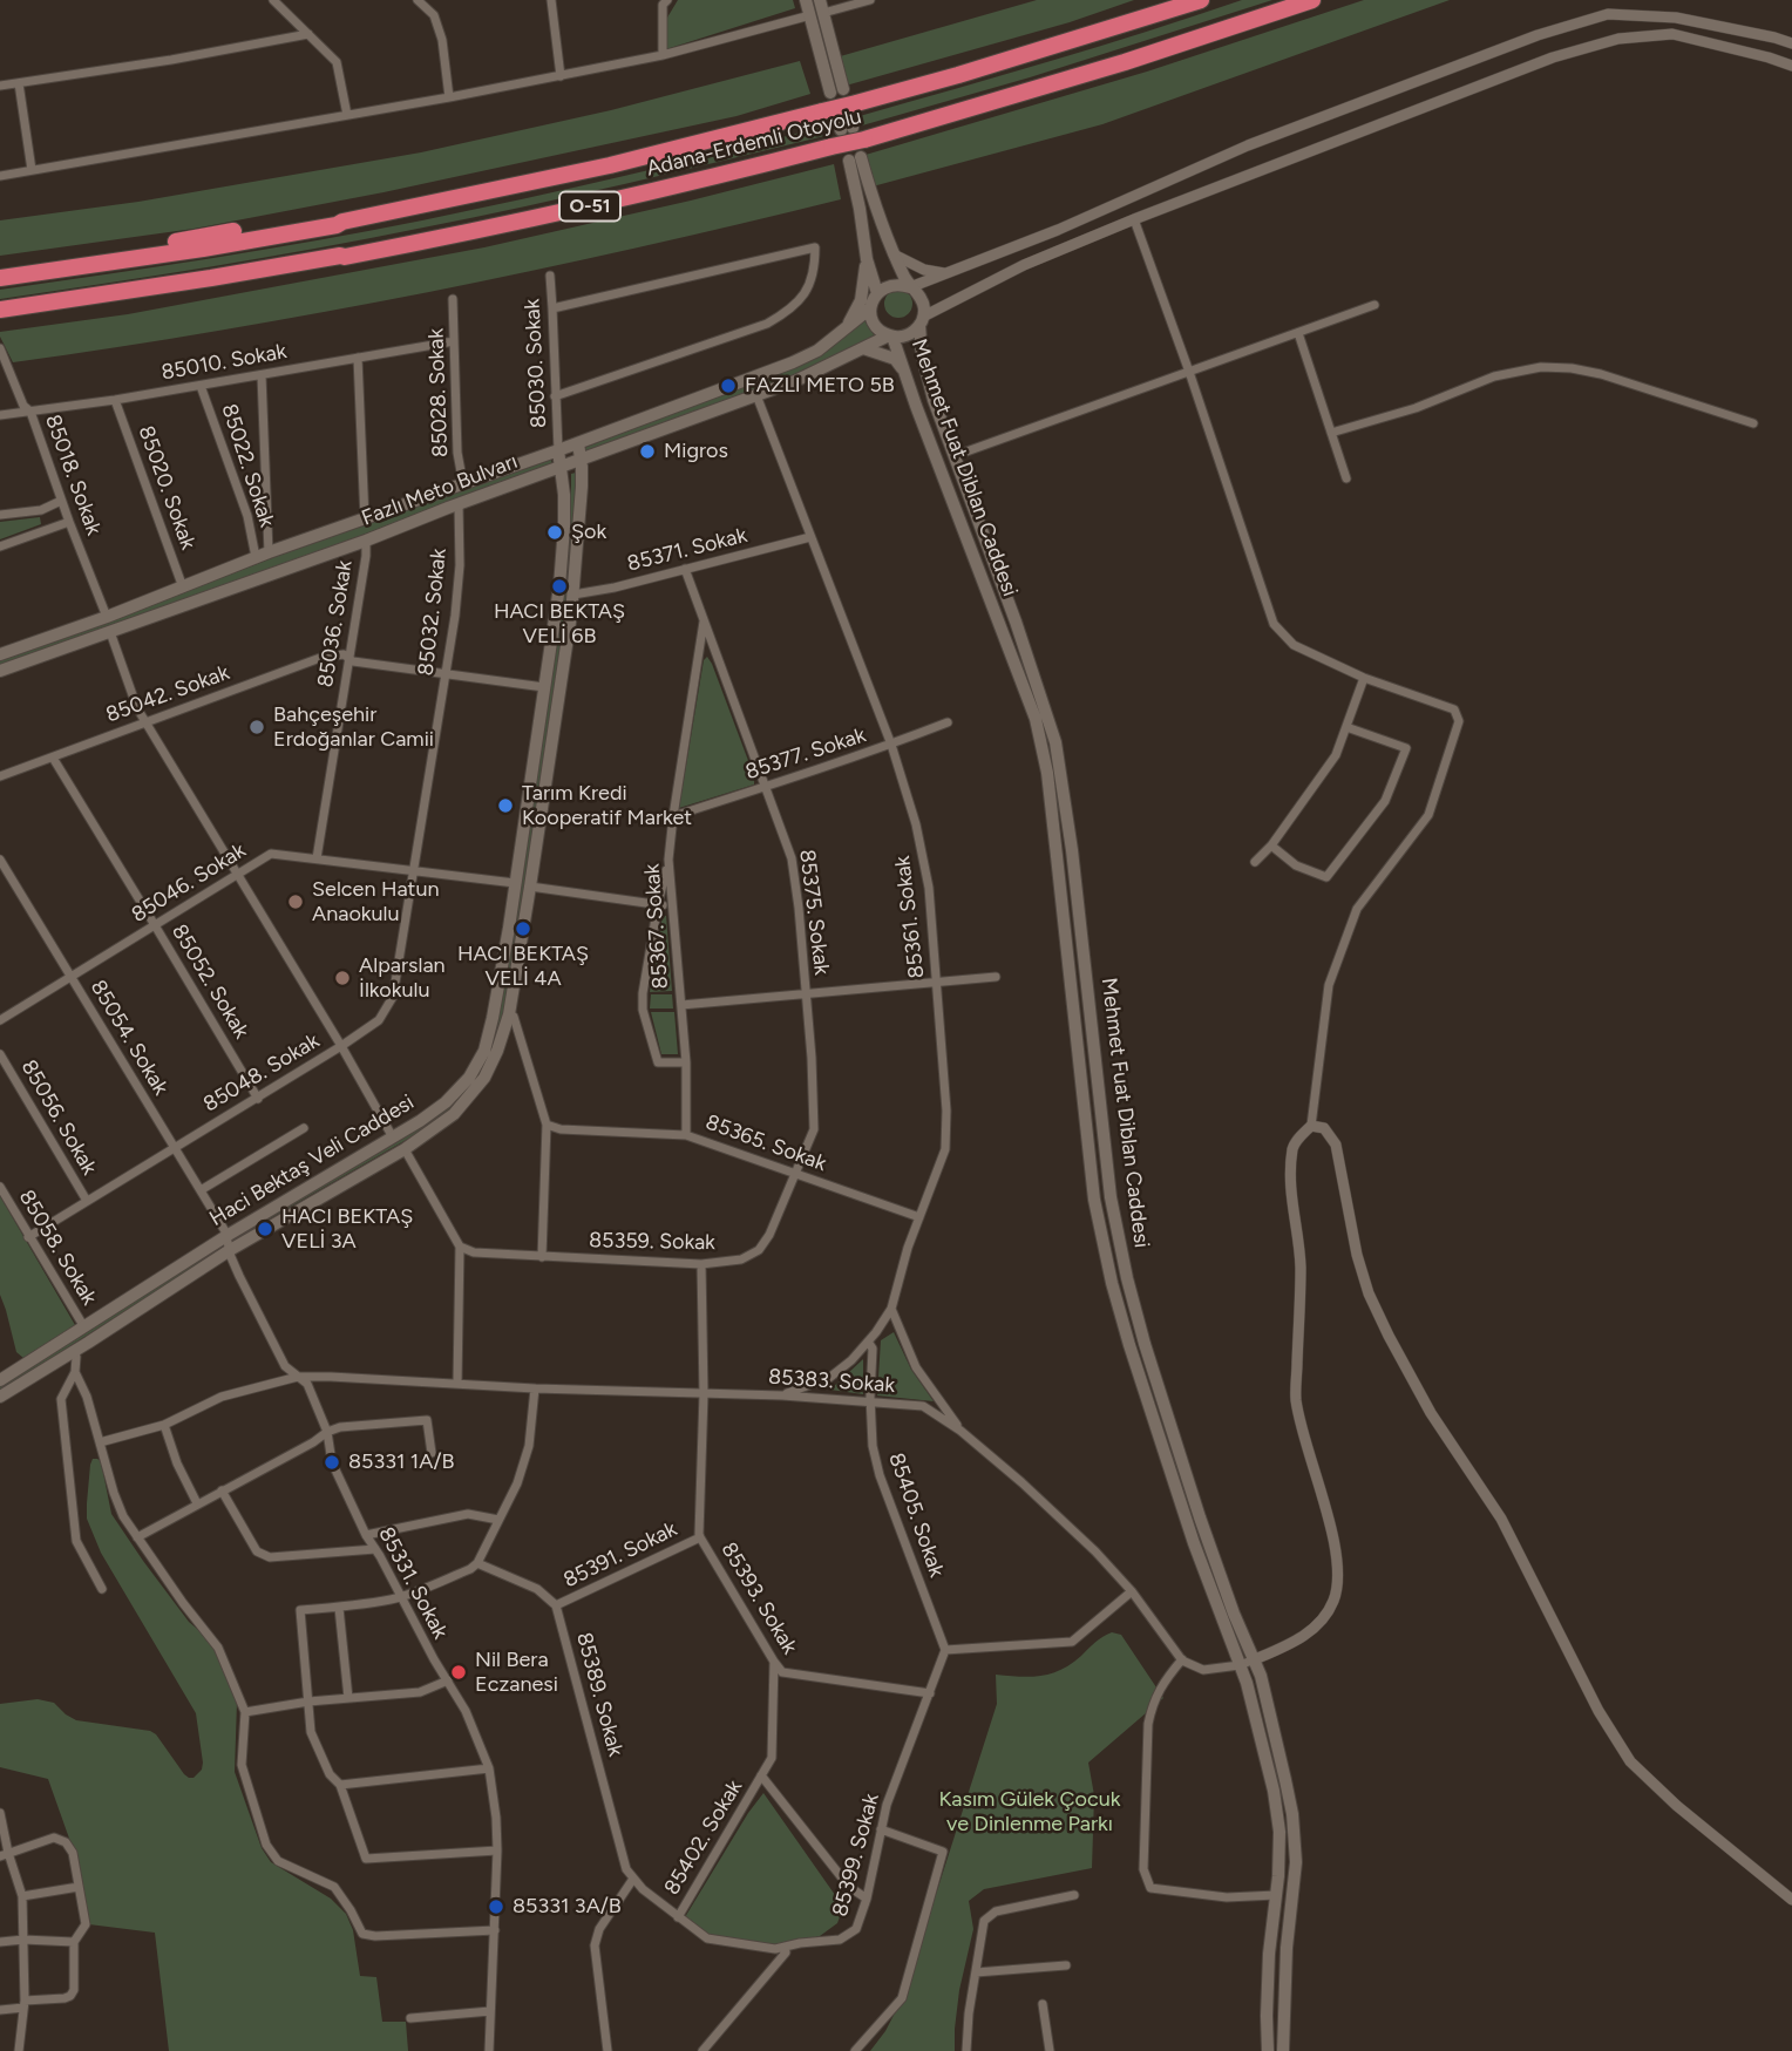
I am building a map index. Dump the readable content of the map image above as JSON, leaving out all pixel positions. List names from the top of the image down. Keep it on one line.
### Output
{"streets":{"highway":["Adana-Erdemli Otoyolu","O-51"],"main road":["Mehmet Fuat Diblan Caddesi","Fazlı Meto Bulvarı","Haci Bektaş Veli Caddesi"],"street":["85010. Sokak","85030. Sokak","85028. Sokak","85022. Sokak","85018. Sokak","85020. Sokak","85371. Sokak","85032. Sokak","85036. Sokak","85042. Sokak","85377. Sokak","85046. Sokak","85375. Sokak","85361. Sokak","85367. Sokak","85052. Sokak","85054. Sokak","85048. Sokak","85056. Sokak","85365. Sokak","85359. Sokak","85058. Sokak","85383. Sokak","85405. Sokak","85391. Sokak","85331. Sokak","85393. Sokak","85389. Sokak","85402. Sokak","85399. Sokak"]},"crossings":[["85010. Sokak","85028. Sokak"],["85010. Sokak","85022. Sokak"],["85010. Sokak","85018. Sokak"],["85010. Sokak","85020. Sokak"],["85030. Sokak","Fazlı Meto Bulvarı"],["85030. Sokak","Haci Bektaş Veli Caddesi"],["85028. Sokak","Fazlı Meto Bulvarı"],["85022. Sokak","Fazlı Meto Bulvarı"],["Mehmet Fuat Diblan Caddesi","Fazlı Meto Bulvarı"],["85018. Sokak","Fazlı Meto Bulvarı"],["85020. Sokak","Fazlı Meto Bulvarı"],["Fazlı Meto Bulvarı","85032. Sokak"],["Fazlı Meto Bulvarı","85036. Sokak"],["Fazlı Meto Bulvarı","85361. Sokak"],["Fazlı Meto Bulvarı","Haci Bektaş Veli Caddesi"],["85371. Sokak","85375. Sokak"],["85371. Sokak","85361. Sokak"],["85371. Sokak","Haci Bektaş Veli Caddesi"],["85032. Sokak","85042. Sokak"],["85032. Sokak","85046. Sokak"],["85032. Sokak","85048. Sokak"],["85036. Sokak","85042. Sokak"],["85036. Sokak","85046. Sokak"],["85042. Sokak","85052. Sokak"],["85042. Sokak","Haci Bektaş Veli Caddesi"],["85377. Sokak","85375. Sokak"],["85377. Sokak","85361. Sokak"],["85377. Sokak","85367. Sokak"],["85046. Sokak","85052. Sokak"],["85046. Sokak","85054. Sokak"],["85046. Sokak","85048. Sokak"],["85046. Sokak","Haci Bektaş Veli Caddesi"],["85375. Sokak","85367. Sokak"],["85375. Sokak","85365. Sokak"],["85375. Sokak","85359. Sokak"],["85361. Sokak","85365. Sokak"],["85361. Sokak","85383. Sokak"],["85361. Sokak","85405. Sokak"],["85367. Sokak","85365. Sokak"],["85052. Sokak","85048. Sokak"],["85054. Sokak","85048. Sokak"],["85054. Sokak","Haci Bektaş Veli Caddesi"],["85054. Sokak","85331. Sokak"],["85048. Sokak","85056. Sokak"],["85048. Sokak","85058. Sokak"],["85365. Sokak","85359. Sokak"],["Haci Bektaş Veli Caddesi","85058. Sokak"],["Haci Bektaş Veli Caddesi","85331. Sokak"],["85359. Sokak","85393. Sokak"],["85383. Sokak","85405. Sokak"],["85383. Sokak","85331. Sokak"],["85383. Sokak","85393. Sokak"],["85405. Sokak","85399. Sokak"],["85391. Sokak","85393. Sokak"],["85391. Sokak","85389. Sokak"],["85393. Sokak","85402. Sokak"],["85393. Sokak","85399. Sokak"],["85389. Sokak","85399. Sokak"],["85402. Sokak","85399. Sokak"]],"parks":["Kasım Gülek Çocuk ve Dinlenme Parkı"],"places":["FAZLI METO 5B","Migros","Şok","HACI BEKTAŞ VELİ 6B","Bahçeşehir Erdoğanlar Camii","Tarım Kredi Kooperatif Market","Selcen Hatun Anaokulu","HACI BEKTAŞ VELİ 4A","Alparslan İlkokulu","HACI BEKTAŞ VELİ 3A","85331 1A/B","Nil Bera Eczanesi","85331 3A/B"]}
